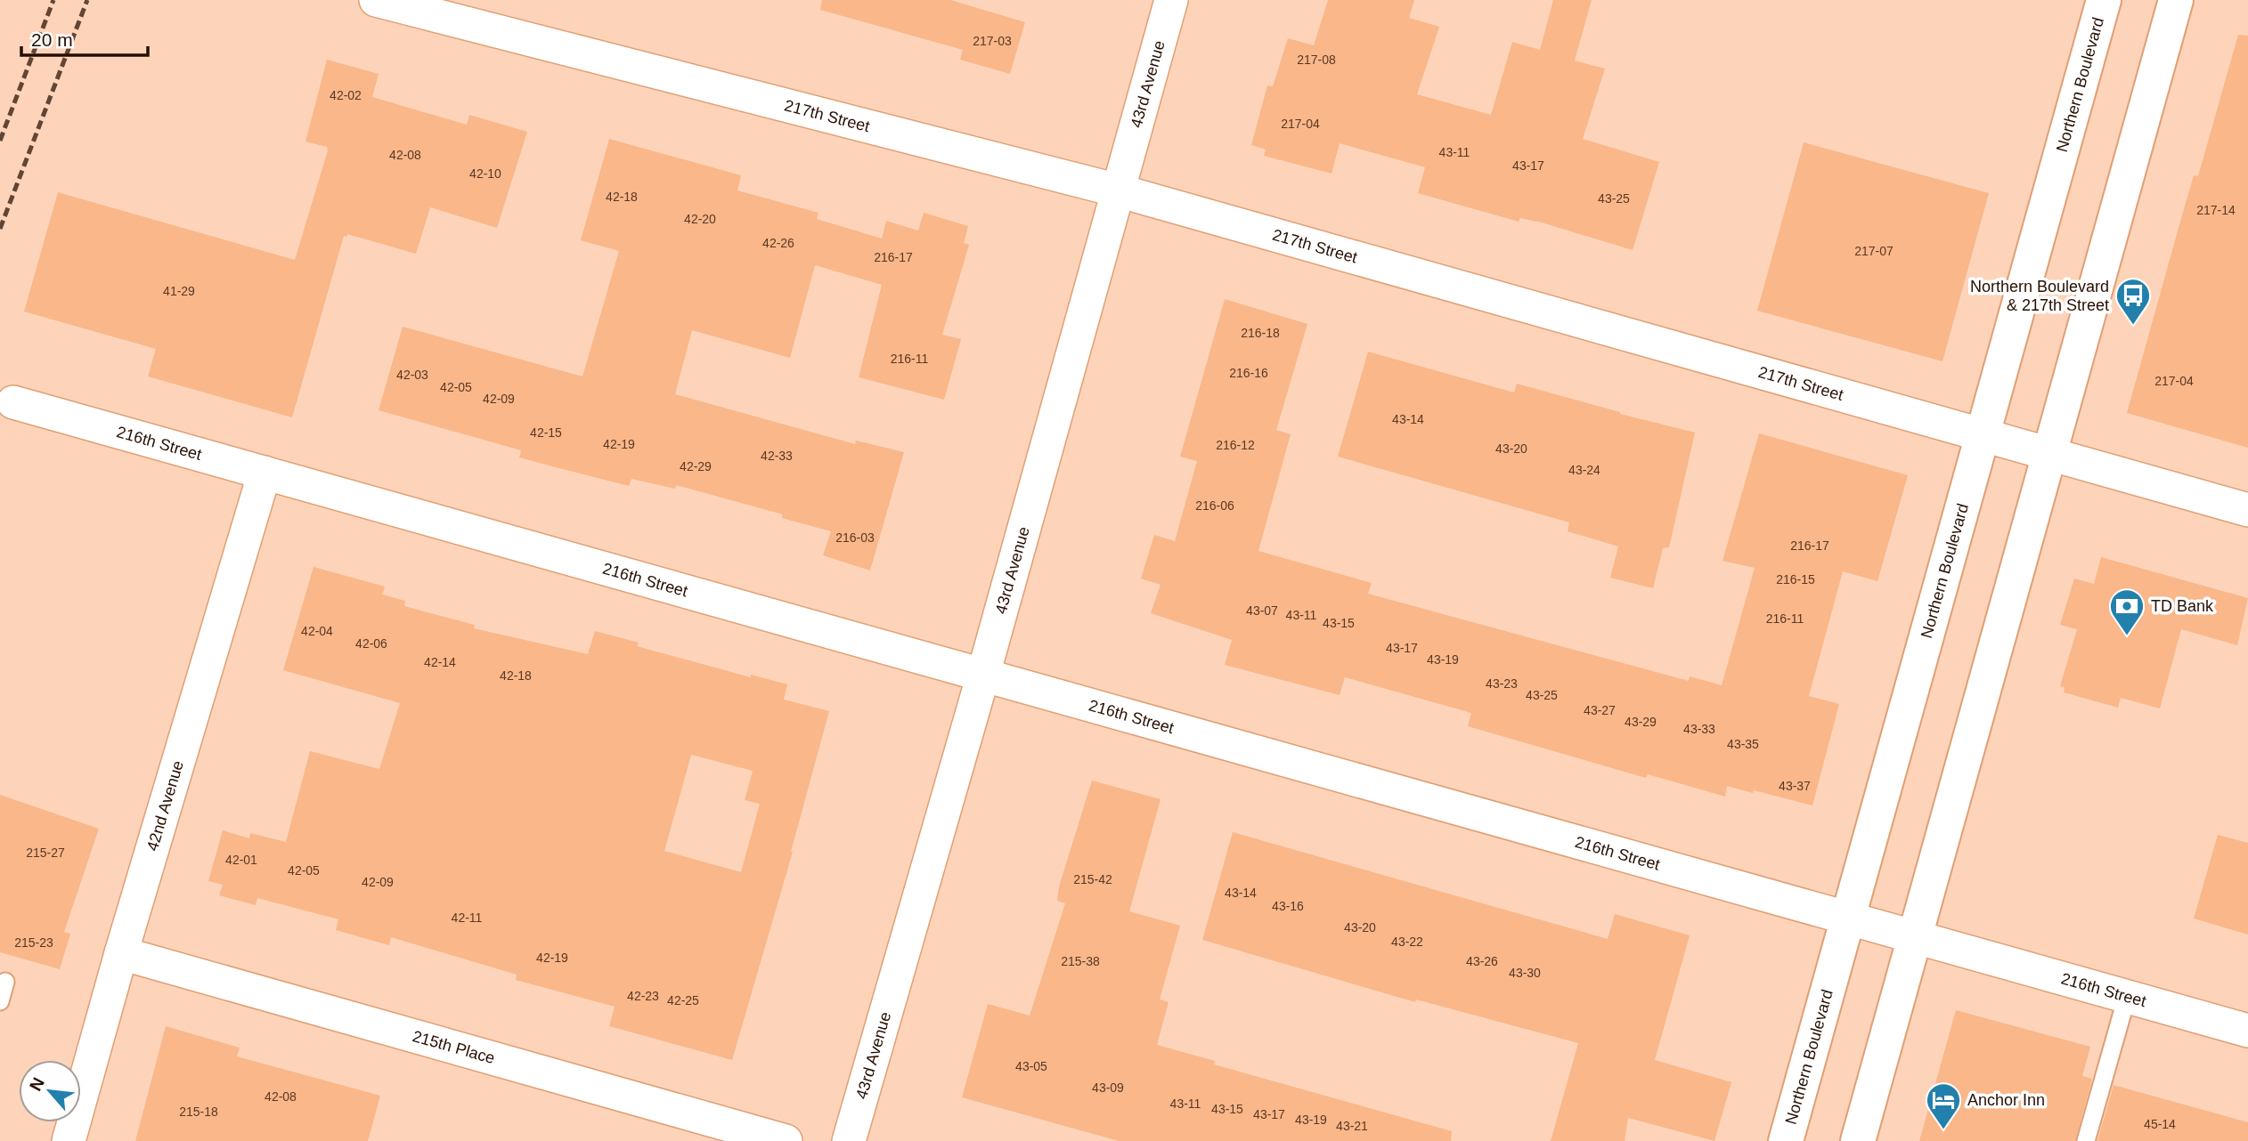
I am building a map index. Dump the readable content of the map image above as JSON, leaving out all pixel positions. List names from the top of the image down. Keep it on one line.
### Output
{"streets":{"main road":["Northern Boulevard"],"street":["43rd Avenue","217th Street","216th Street","42nd Avenue","215th Place"]},"crossings":[["43rd Avenue","217th Street"],["43rd Avenue","216th Street"],["Northern Boulevard","217th Street"],["Northern Boulevard","216th Street"],["216th Street","42nd Avenue"],["42nd Avenue","215th Place"]],"places":{"bus stop":["Northern Boulevard & 217th Street"],"bank":["TD Bank"],"hotel":["Anchor Inn"]},"house_numbers":["217-03","217-08","42-02","217-04","43-11","42-08","43-17","42-10","42-18","43-25","217-14","42-20","42-26","217-07","216-17","41-29","216-18","216-11","216-16","42-03","217-04","42-05","42-09","43-14","42-15","42-19","216-12","43-20","42-33","42-29","43-24","216-06","216-03","216-17","216-15","43-07","43-11","216-11","43-15","42-04","42-06","43-17","43-19","42-14","42-18","43-23","43-25","43-27","43-29","43-33","43-35","43-37","215-27","42-01","42-05","215-42","42-09","43-14","43-16","42-11","43-20","43-22","215-23","42-19","215-38","43-26","43-30","42-23","42-25","43-05","43-09","42-08","43-11","43-15","215-18","43-17","43-19","45-14","43-21"],"scale_bar":"20 m","north":"top left"}
